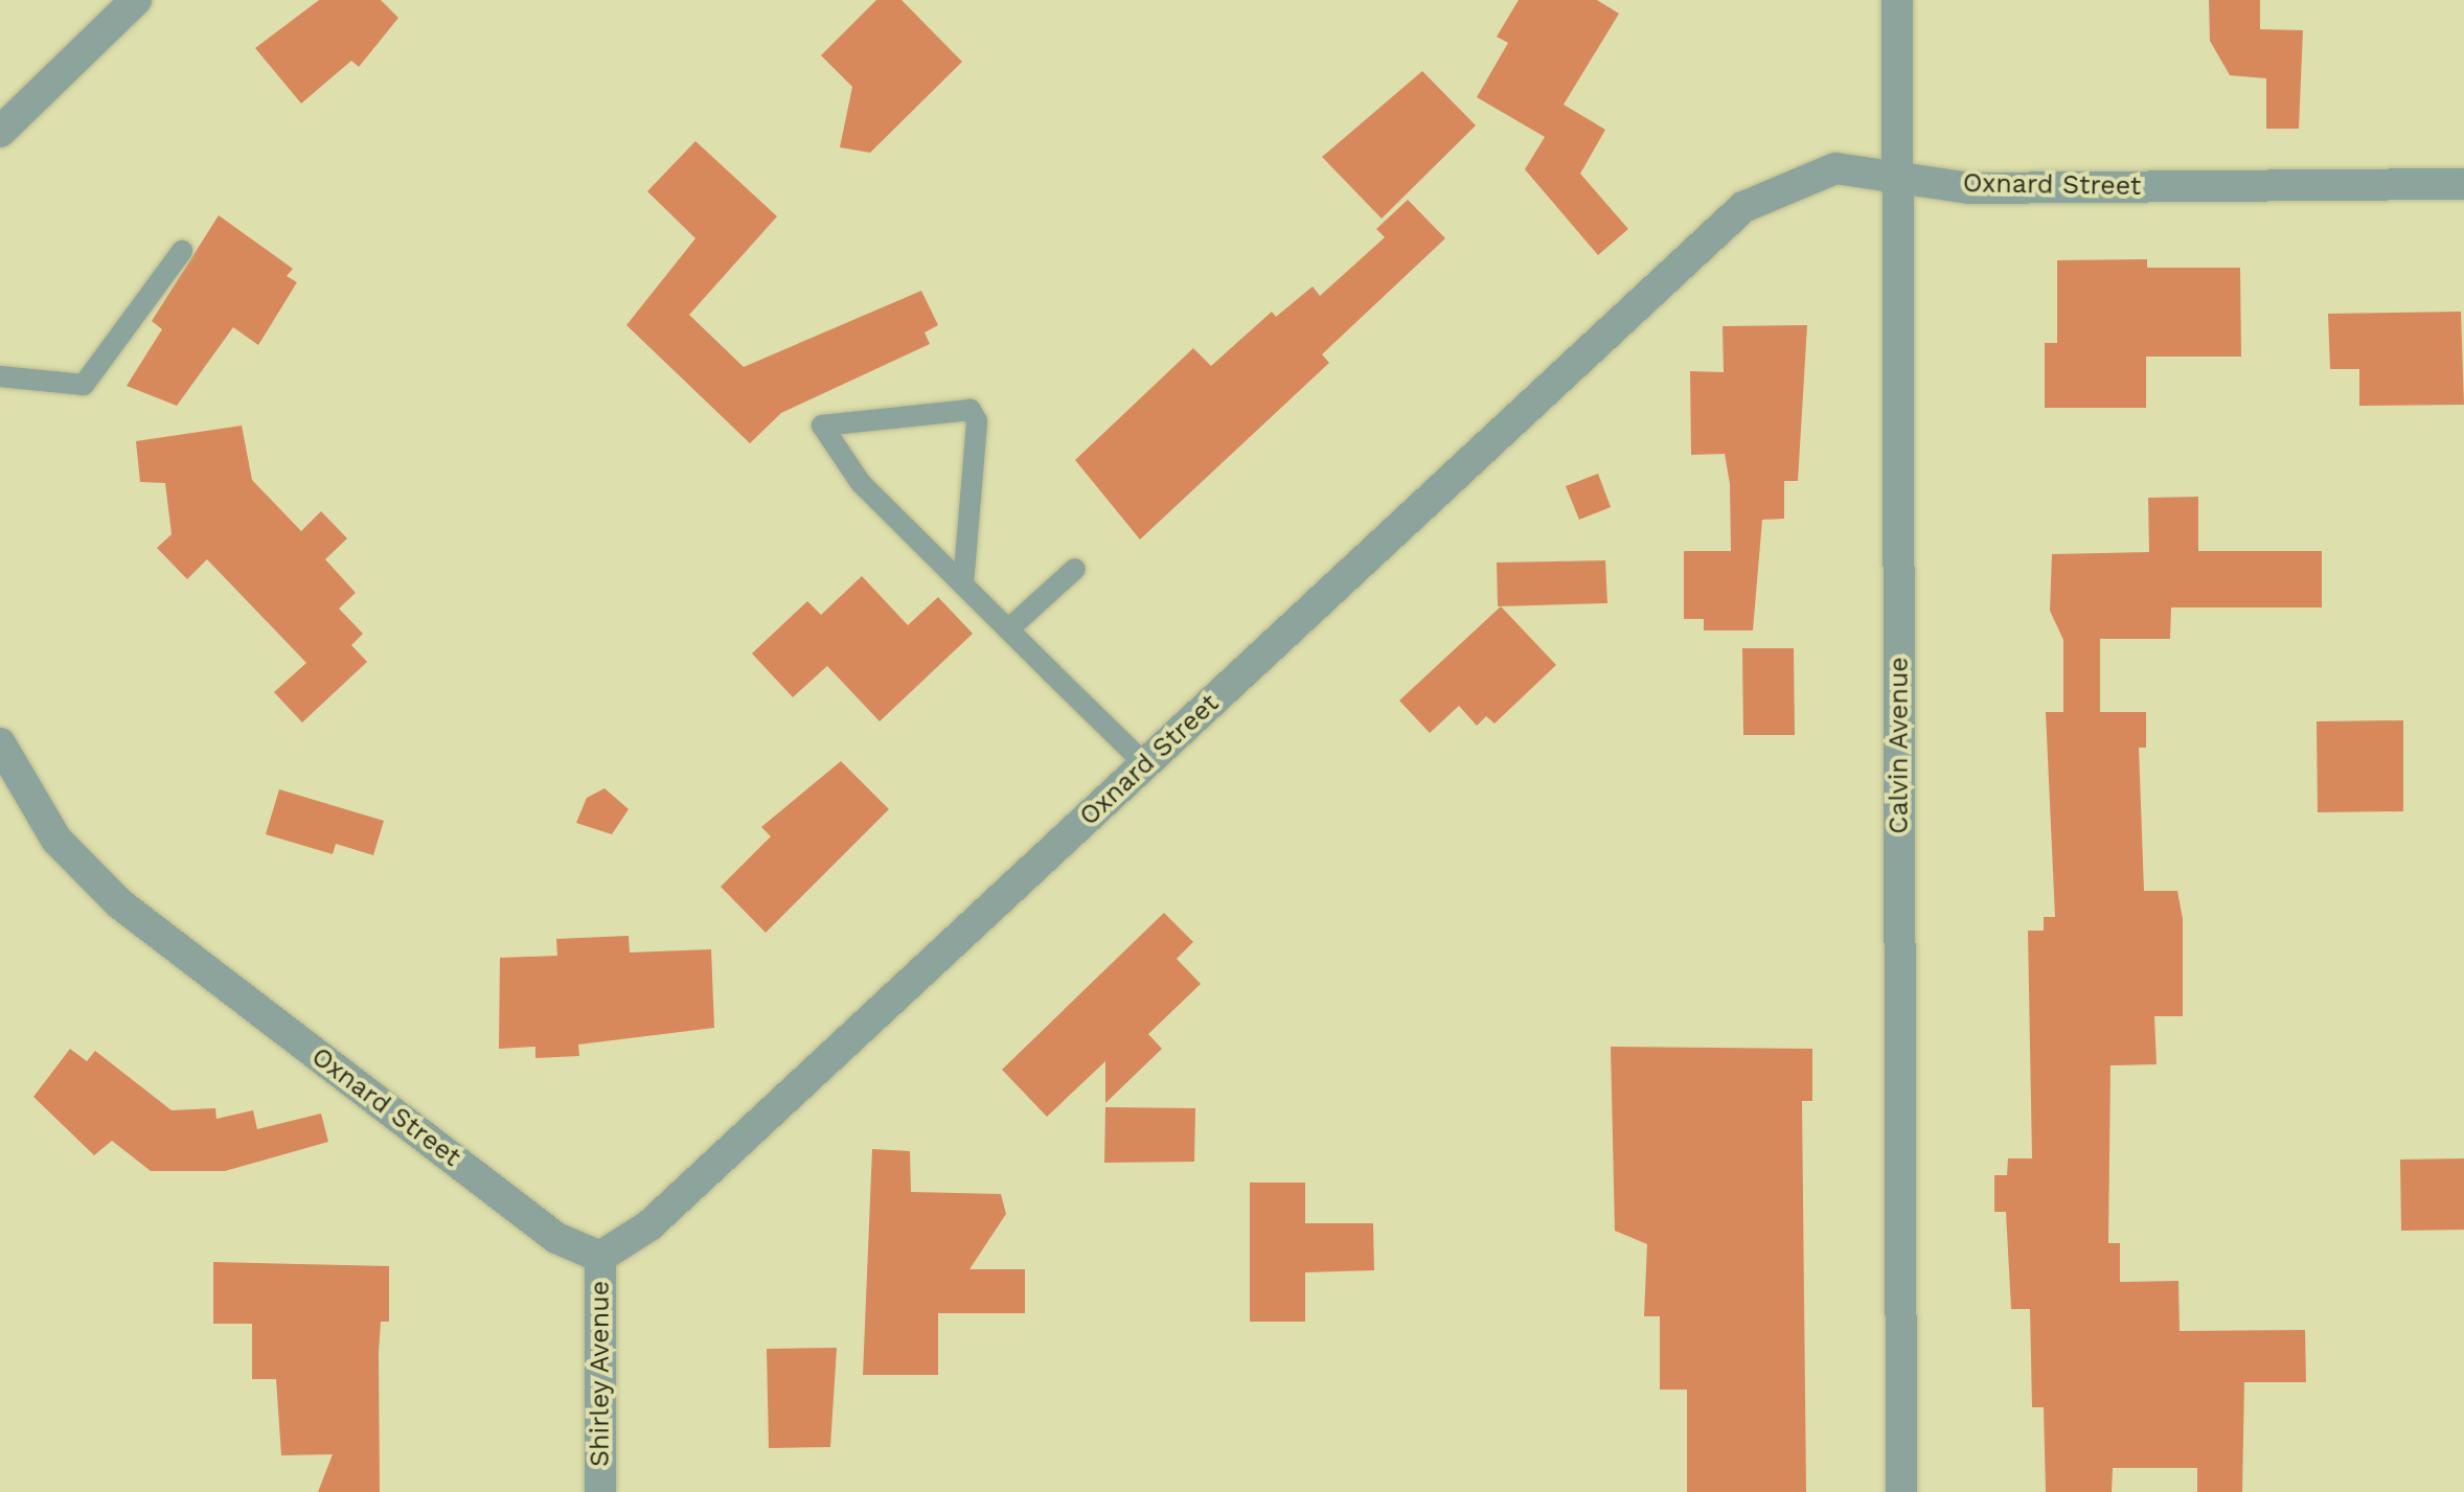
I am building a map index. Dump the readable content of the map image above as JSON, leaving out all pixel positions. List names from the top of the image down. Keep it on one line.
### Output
{"streets":{"street":["Oxnard Street","Calvin Avenue","Shirley Avenue"]},"crossings":[["Oxnard Street","Calvin Avenue"],["Oxnard Street","Shirley Avenue"]]}
